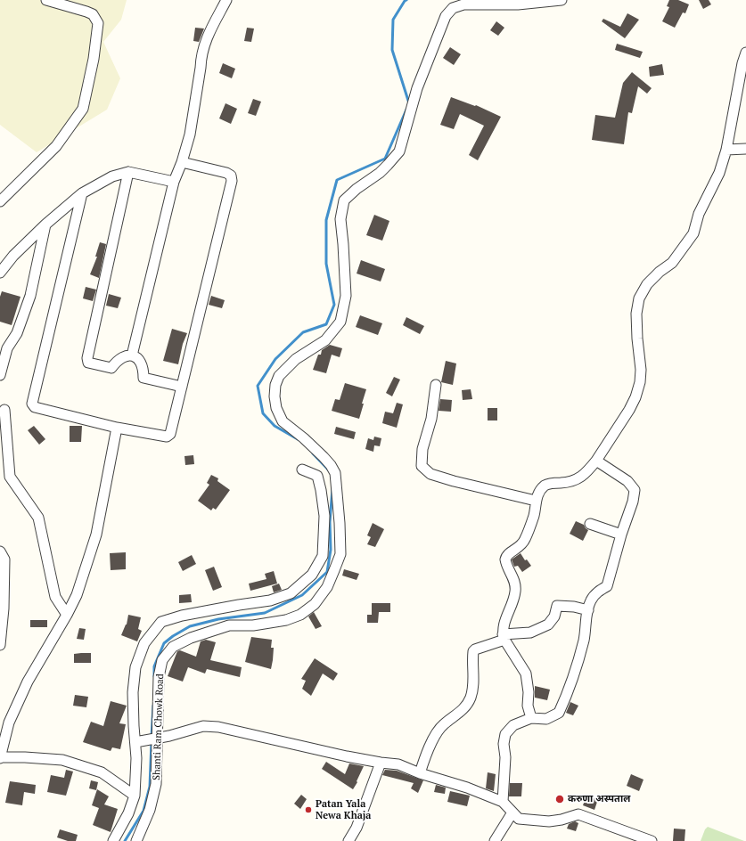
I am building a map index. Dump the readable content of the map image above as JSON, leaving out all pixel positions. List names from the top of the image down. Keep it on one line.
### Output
{"streets":{"street":["Shanti Ram Chowk Road"]},"places":["करुणा अस्पताल","Patan Yala Newa Khaja"]}
